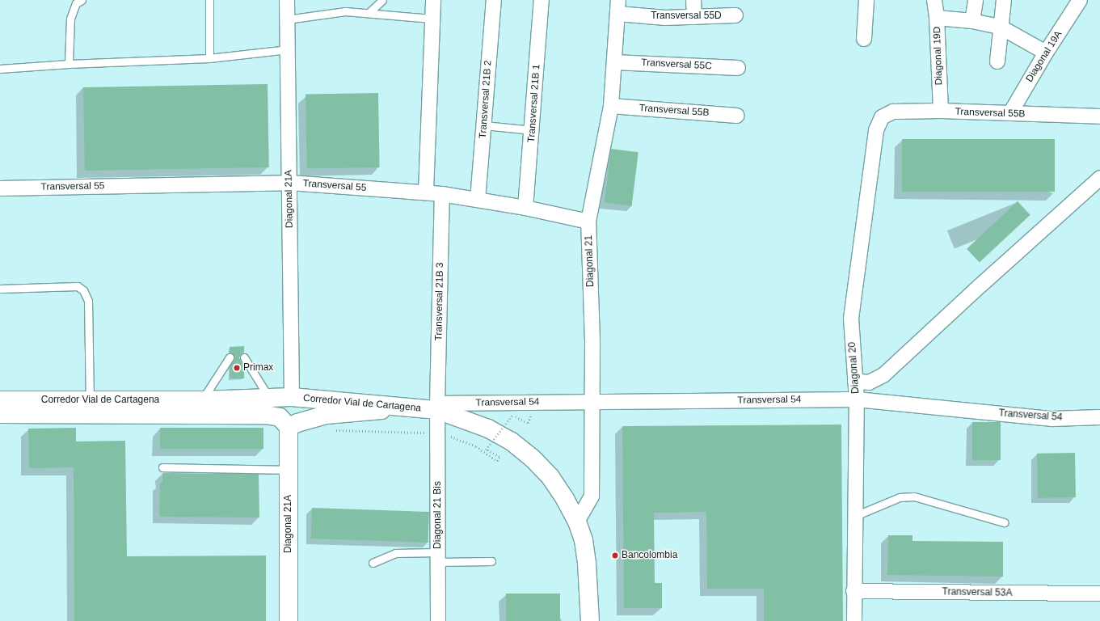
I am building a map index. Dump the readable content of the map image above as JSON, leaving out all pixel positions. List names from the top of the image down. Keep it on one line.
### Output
{"streets":{"main road":["Diagonal 21A","Corredor Vial de Cartagena"],"street":["Transversal 55D","Diagonal 19D","Diagonal 19A","Transversal 55C","Transversal 21B 2","Transversal 21B 1","Transversal 55B","Transversal 55","Diagonal 21","Transversal 21B 3","Diagonal 20","Transversal 54","Diagonal 21 Bis","Transversal 53A"]},"crossings":[["Transversal 55D","Diagonal 21"],["Diagonal 19D","Transversal 55B"],["Diagonal 19A","Transversal 55B"],["Transversal 55C","Diagonal 21"],["Transversal 21B 2","Transversal 55"],["Transversal 21B 1","Transversal 55"],["Transversal 55B","Diagonal 21"],["Transversal 55B","Diagonal 20"],["Transversal 55","Diagonal 21A"],["Transversal 55","Diagonal 21"],["Transversal 55","Transversal 21B 3"],["Diagonal 21A","Corredor Vial de Cartagena"],["Diagonal 21","Corredor Vial de Cartagena"],["Diagonal 21","Transversal 54"],["Transversal 21B 3","Corredor Vial de Cartagena"],["Transversal 21B 3","Transversal 54"],["Transversal 21B 3","Diagonal 21 Bis"],["Diagonal 20","Transversal 54"],["Diagonal 20","Transversal 53A"],["Corredor Vial de Cartagena","Transversal 54"],["Corredor Vial de Cartagena","Diagonal 21 Bis"],["Transversal 54","Diagonal 21 Bis"]],"places":["Primax","Bancolombia"]}
